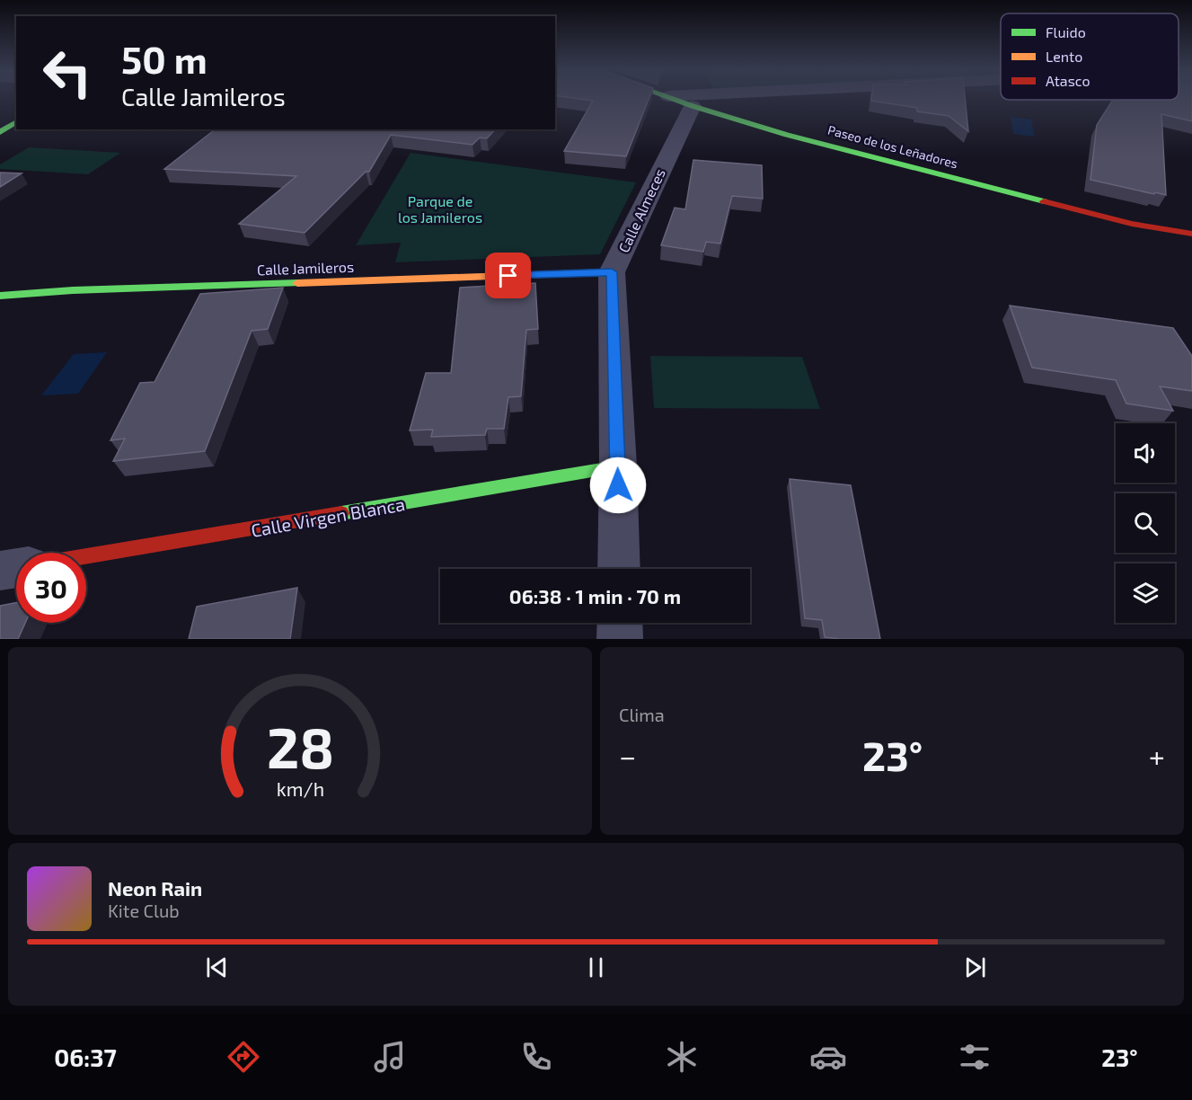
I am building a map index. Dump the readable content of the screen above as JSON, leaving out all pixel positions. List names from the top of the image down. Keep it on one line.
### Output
{"streets":{"street":["Paseo de los Leñadores","Calle Almeces","Calle Jamileros","Calle Virgen Blanca"]},"crossings":[["Paseo de los Leñadores","Calle Almeces"],["Calle Almeces","Calle Jamileros"],["Calle Almeces","Calle Virgen Blanca"]],"parks":["Parque de los Jamileros"],"legend":["Fluido","Lento","Atasco"],"page":{"turn":["50 m","Calle Jamileros"],"limit":"30","trip":"06:38 · 1 min · 70 m","tile":"Clima","heat":["−","23°","+"],"song":["Neon Rain","Kite Club"],"tabs":["06:37","23°"],"gauge":["28","km/h"]}}
